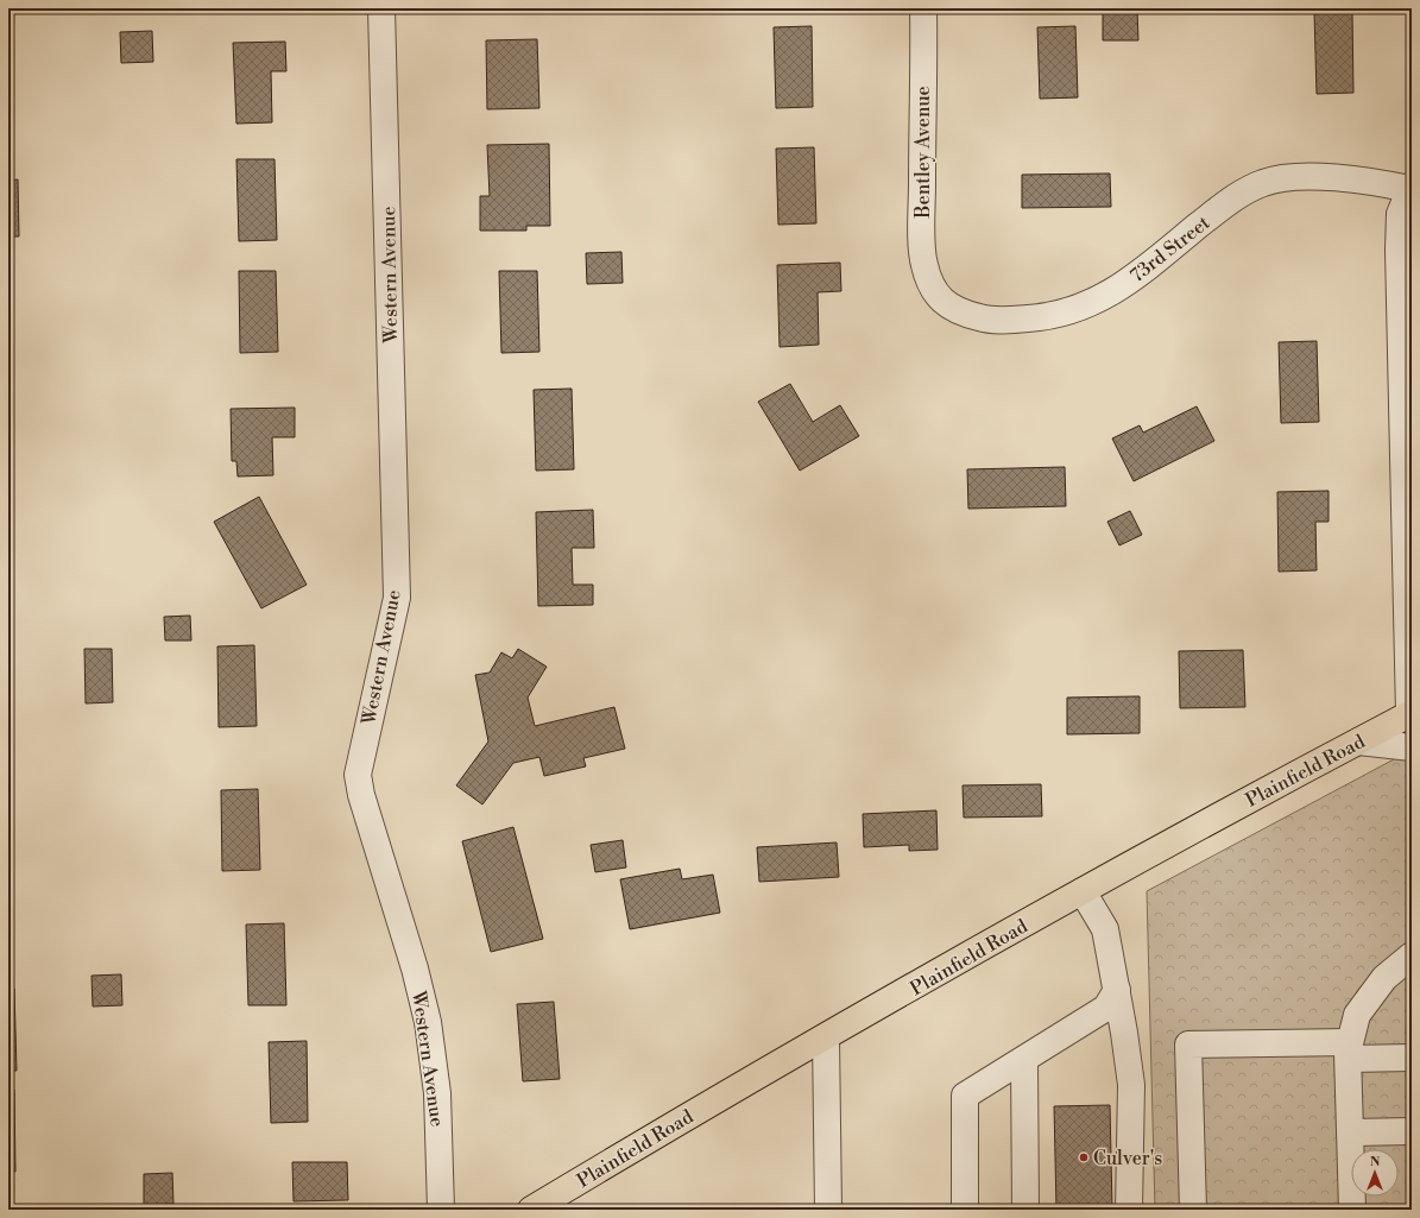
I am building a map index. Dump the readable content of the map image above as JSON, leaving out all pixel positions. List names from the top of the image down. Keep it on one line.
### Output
{"streets":{"main road":["Plainfield Road"],"street":["Bentley Avenue","73rd Street","Western Avenue"]},"crossings":[["Bentley Avenue","73rd Street"]],"places":["Culver's"],"north":"top"}
